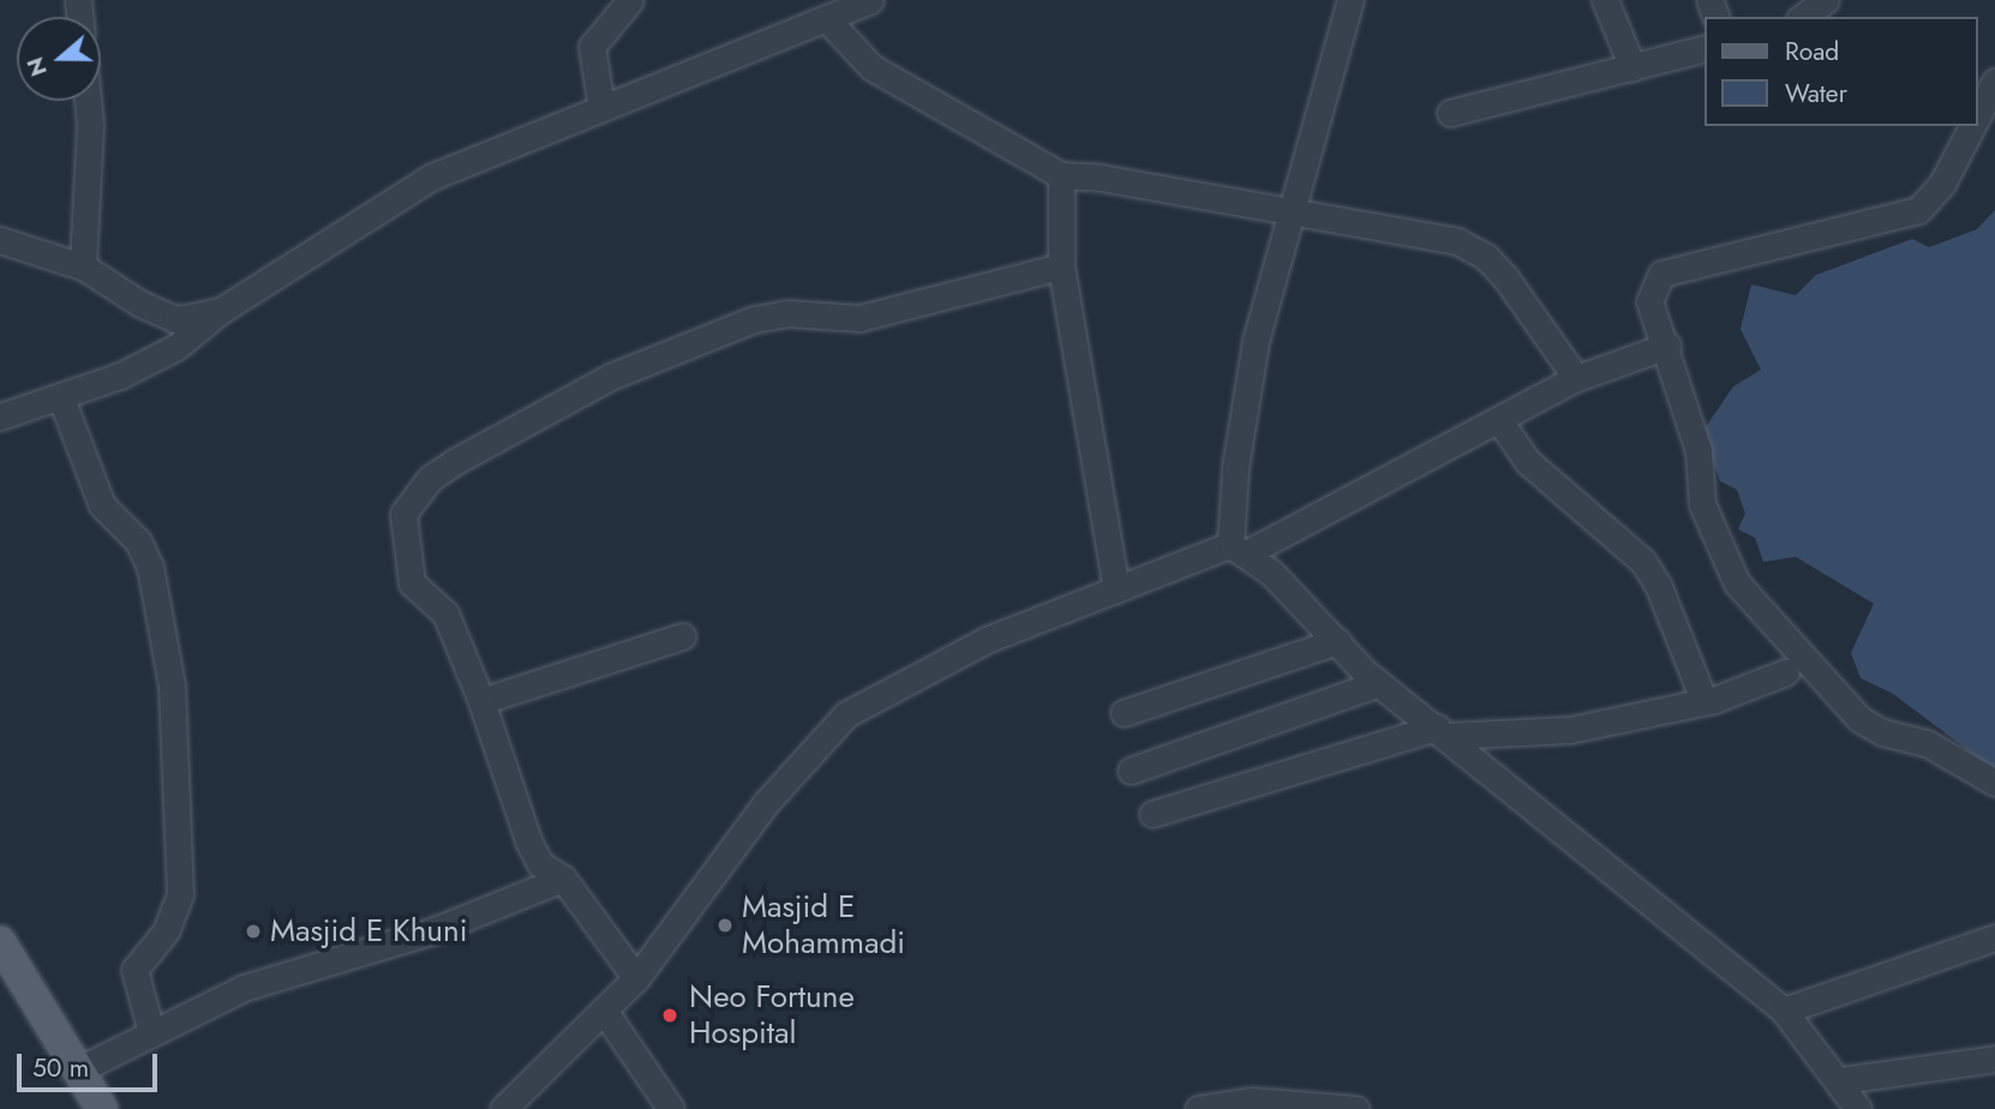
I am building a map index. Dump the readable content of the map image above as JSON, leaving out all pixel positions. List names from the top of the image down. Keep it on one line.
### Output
{"places":["Masjid E Mohammadi","Masjid E Khuni","Neo Fortune Hospital"],"legend":["Road","Water"],"scale_bar":"50 m","north":"left"}
